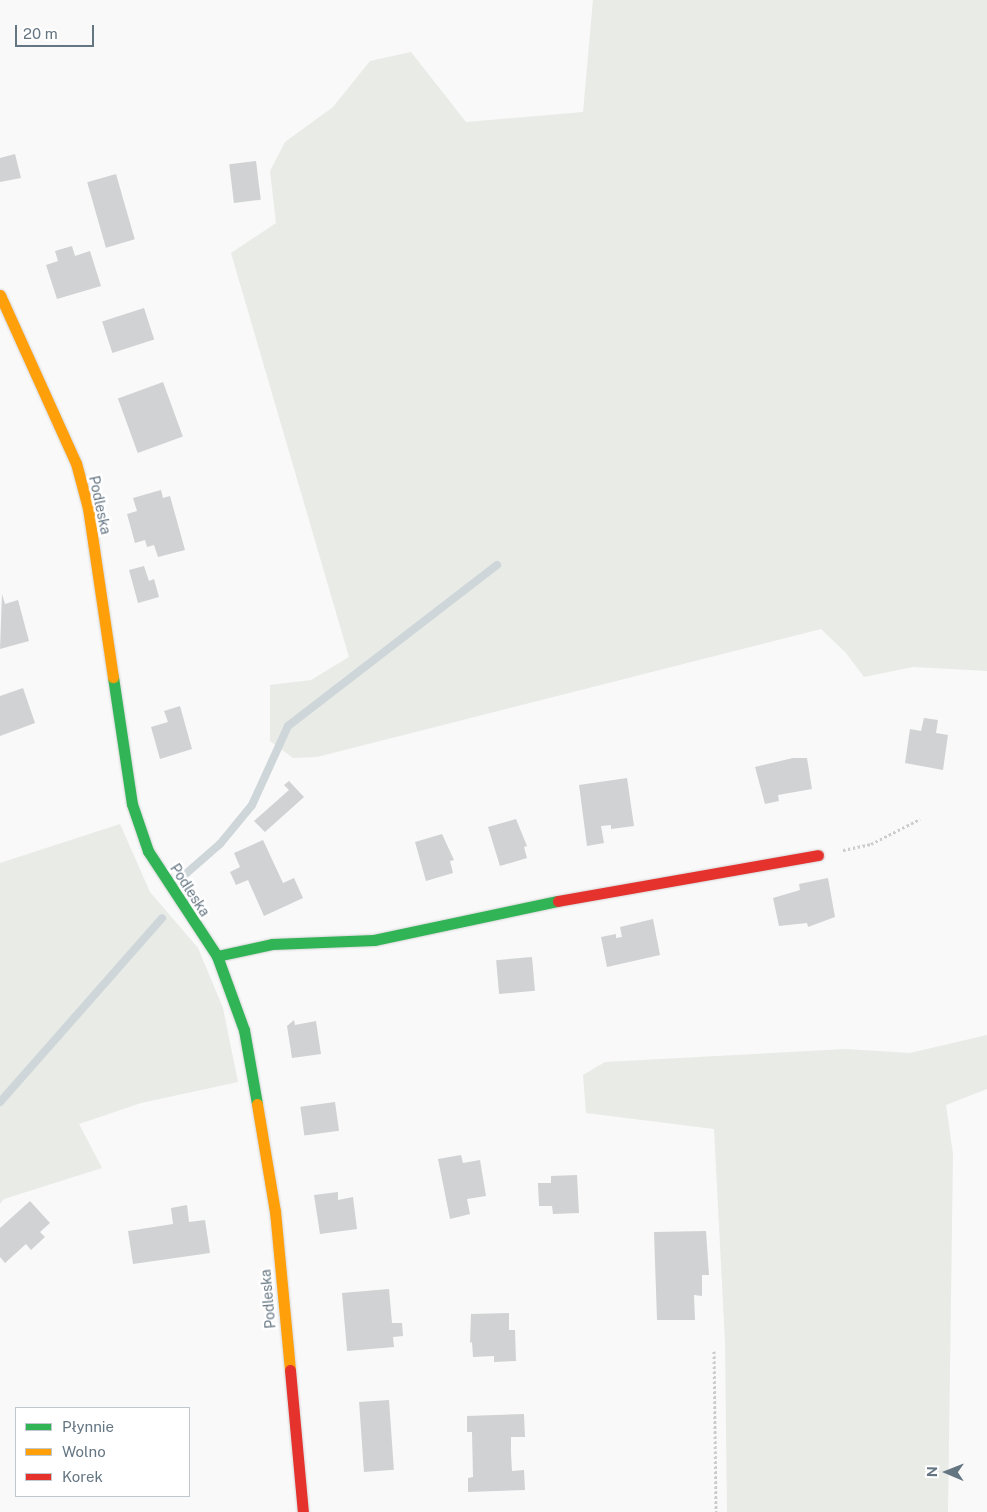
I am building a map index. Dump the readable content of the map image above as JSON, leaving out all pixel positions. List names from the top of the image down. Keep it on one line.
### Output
{"streets":{"street":["Podleska"]},"legend":["Płynnie","Wolno","Korek"],"scale_bar":"20 m","north":"left"}
